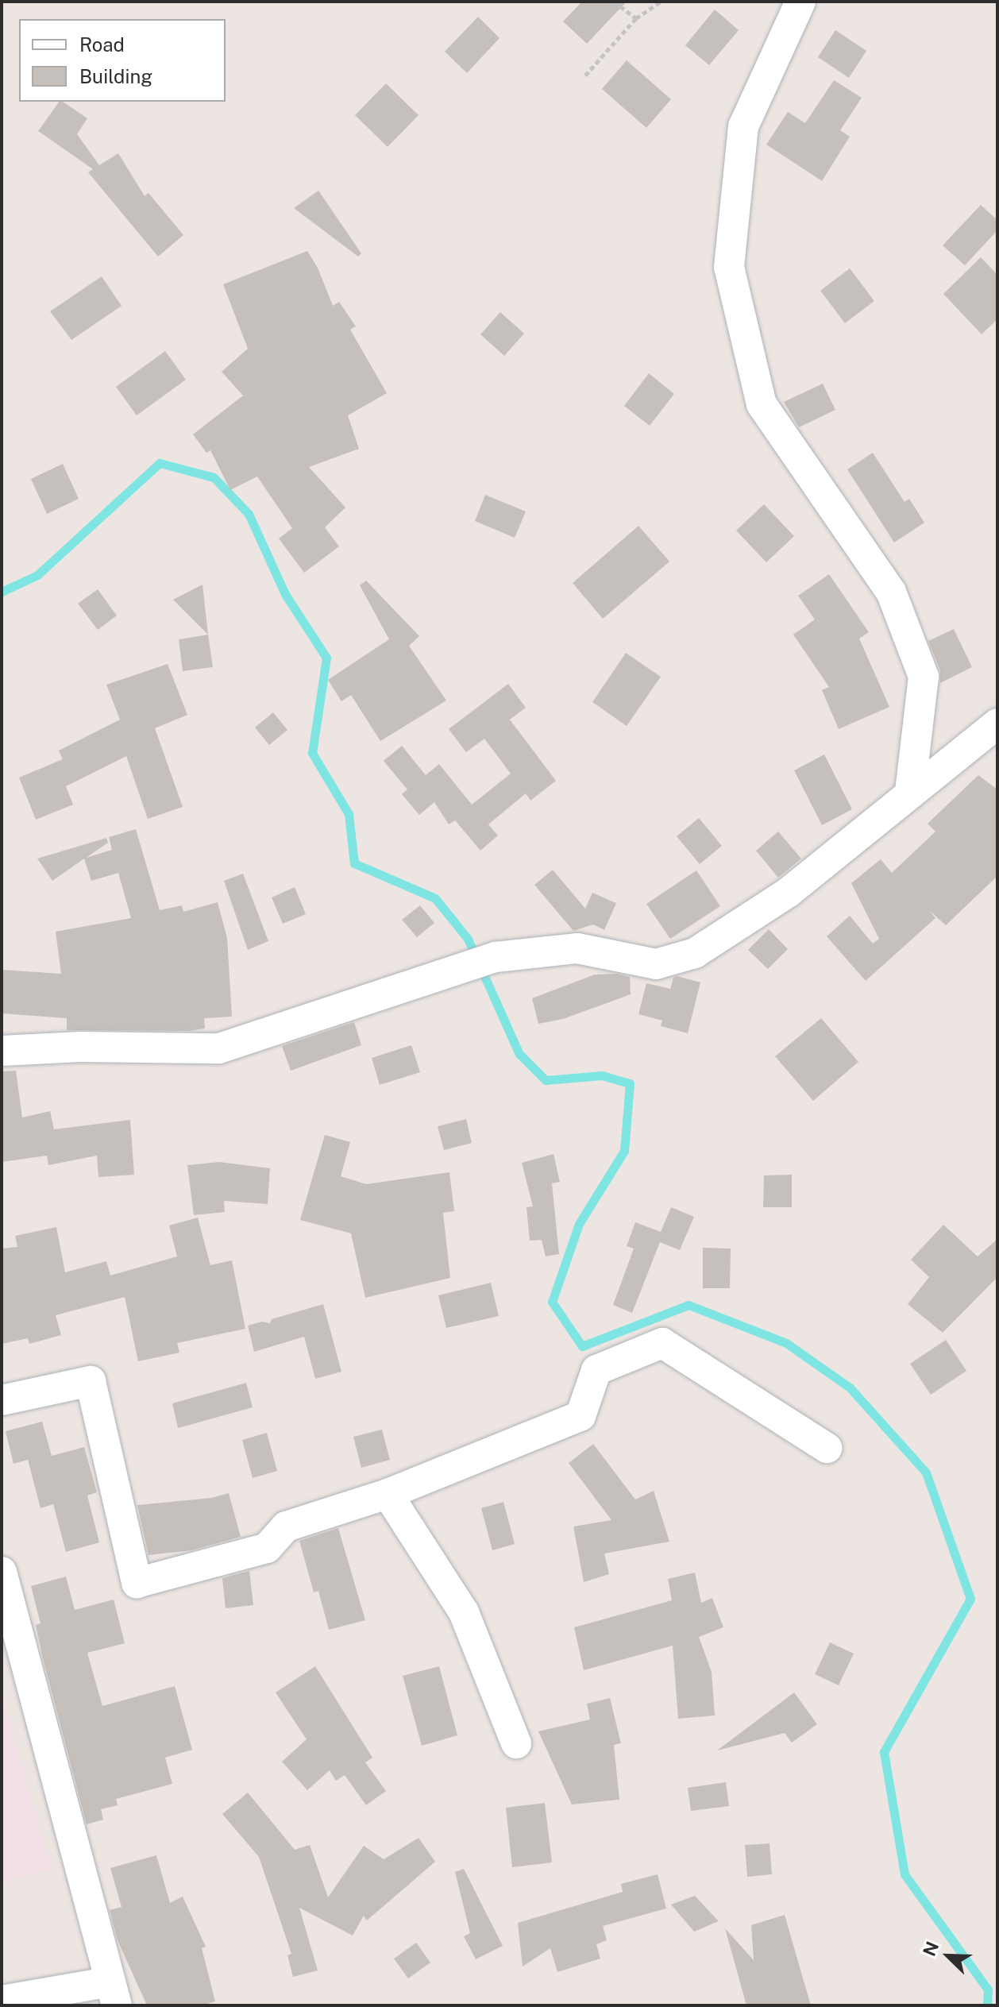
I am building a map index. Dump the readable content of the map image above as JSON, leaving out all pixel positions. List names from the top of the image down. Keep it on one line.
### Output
{"legend":["Road","Building"],"north":"top left"}
